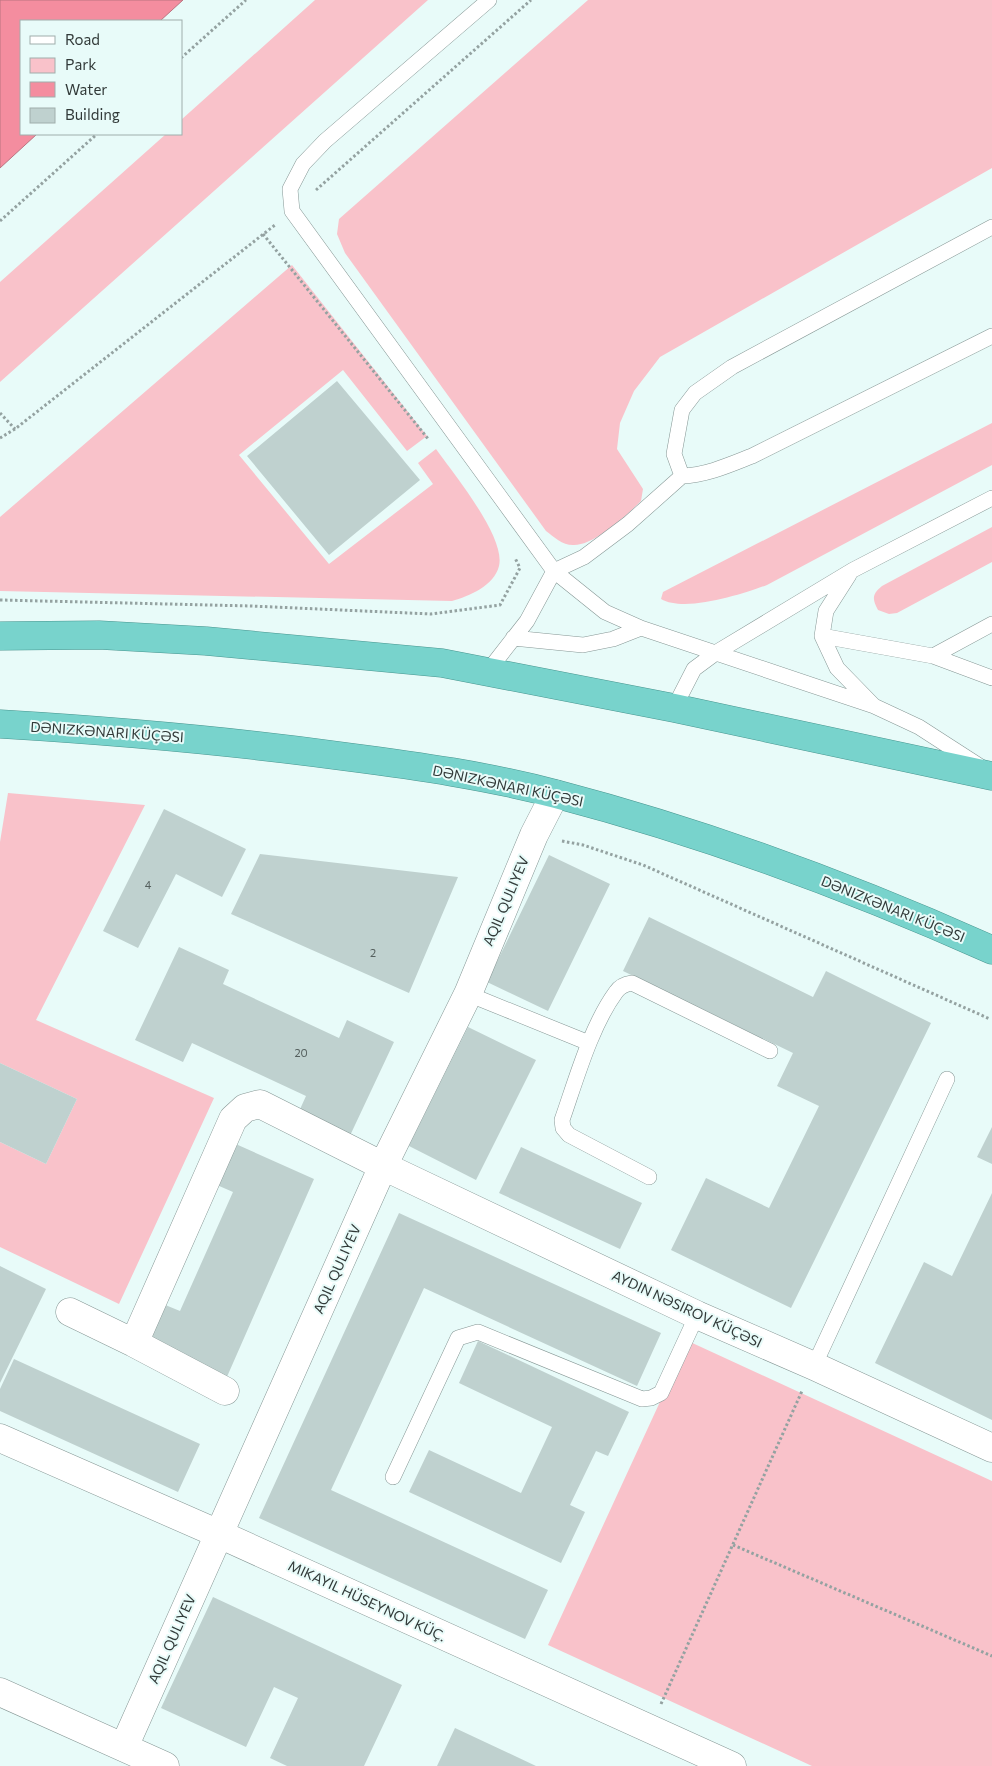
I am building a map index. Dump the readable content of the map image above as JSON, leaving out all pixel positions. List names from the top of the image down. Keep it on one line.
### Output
{"streets":{"street":["AQIL QULIYEV"]},"house_numbers":["4","2","20"],"legend":["Road","Park","Water","Building"]}
